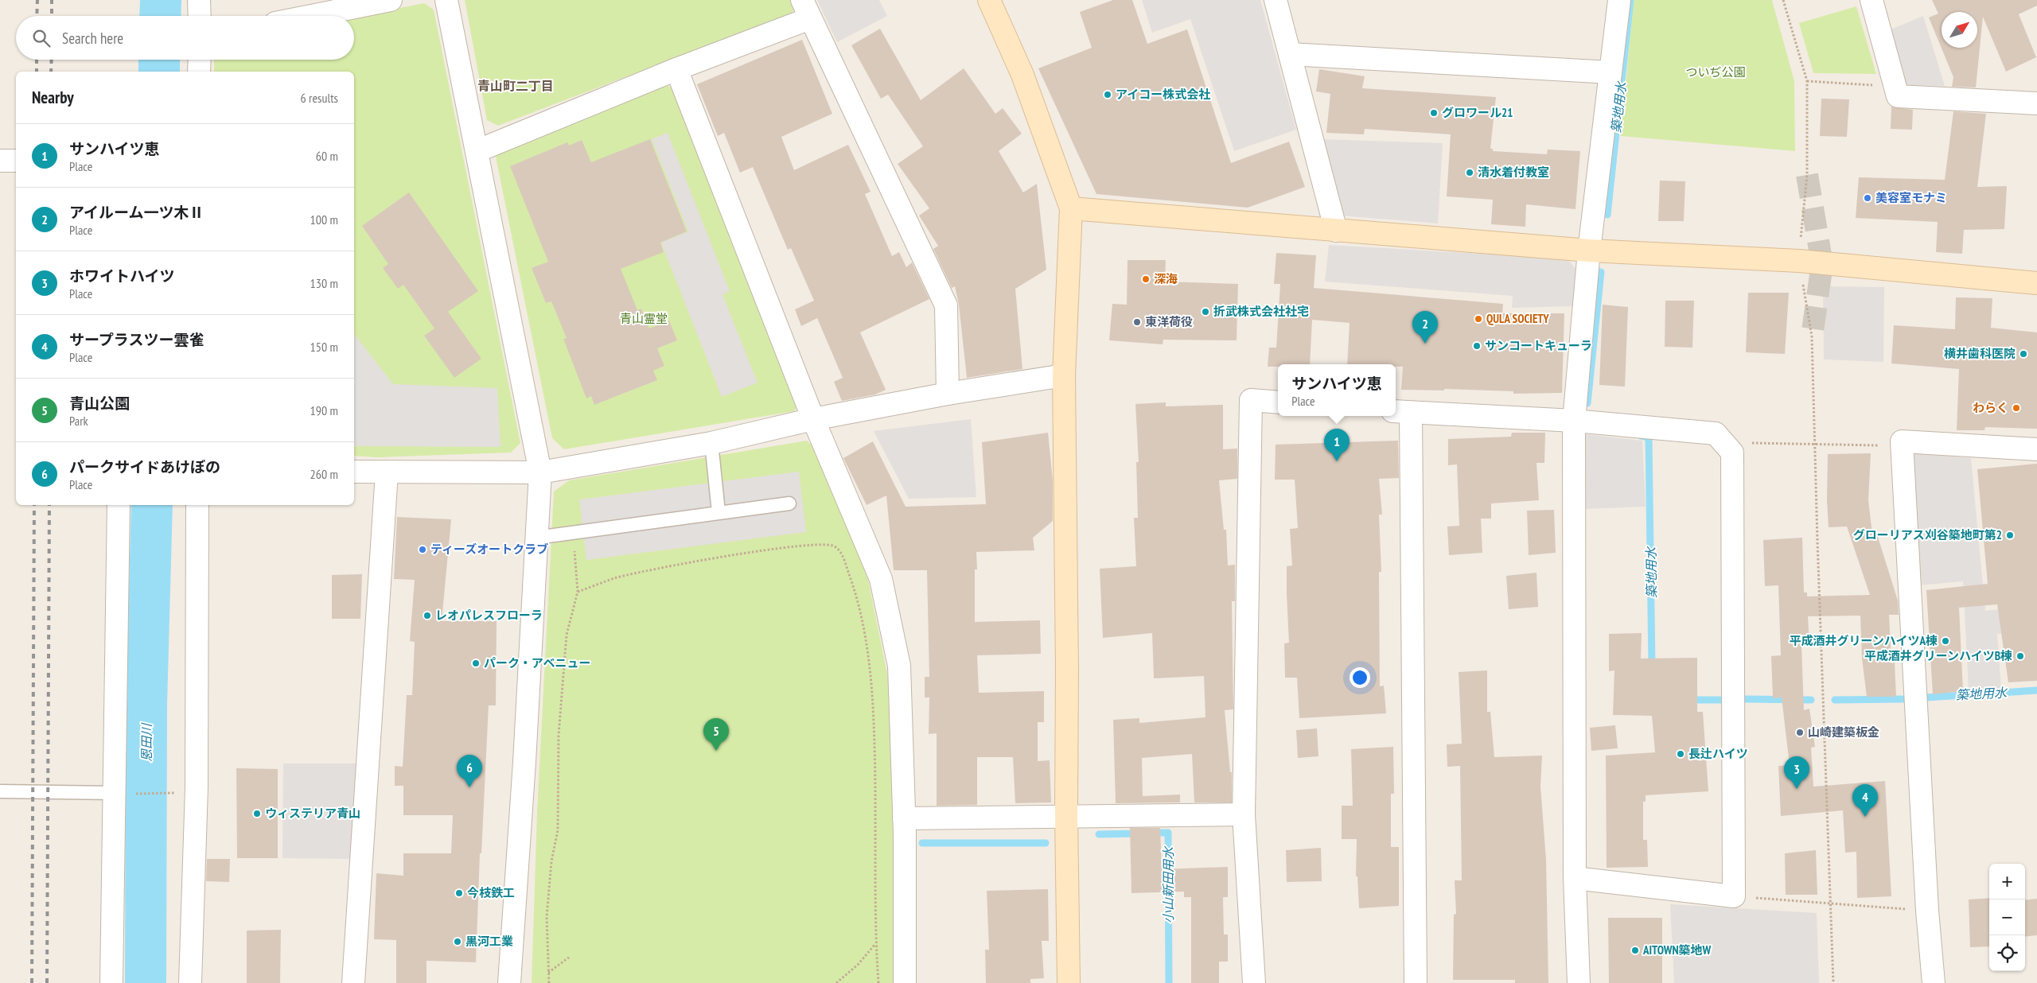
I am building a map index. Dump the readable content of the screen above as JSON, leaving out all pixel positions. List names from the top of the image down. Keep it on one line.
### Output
{"districts":["青山町二丁目"],"water":["築地用水","恩田川","小山新田用水"],"parks":["ついぢ公園","青山霊堂"],"places":["アイコー株式会社","グロワール21","清水着付教室","美容室モナミ","深海","折武株式会社社宅","QULA SOCIETY","東洋荷役","サンコートキューラ","横井歯科医院","わらく","グローリアス刈谷築地町第2","ティーズオートクラブ","レオパレスフローラ","平成酒井グリーンハイツA棟","平成酒井グリーンハイツB棟","パーク・アベニュー","山崎建築板金","長辻ハイツ","ウィステリア青山","今枝鉄工","黒河工業","AITOWN築地W"],"north":"top right","page":{"search":"Search here","heading":["Nearby","6 results"],"list":[{"mark":"1","name":"サンハイツ恵","note":"Place","value":"60 m"},{"mark":"2","name":"アイルーム一ツ木Ⅱ","note":"Place","value":"100 m"},{"mark":"3","name":"ホワイトハイツ","note":"Place","value":"130 m"},{"mark":"4","name":"サープラスツー雲雀","note":"Place","value":"150 m"},{"mark":"5","name":"青山公園","note":"Park","value":"190 m"},{"mark":"6","name":"パークサイドあけぼの","note":"Place","value":"260 m"}],"pins":["2","1","5","6","3","4"],"popup":["サンハイツ恵","Place"],"map_buttons":["+","−"]}}
